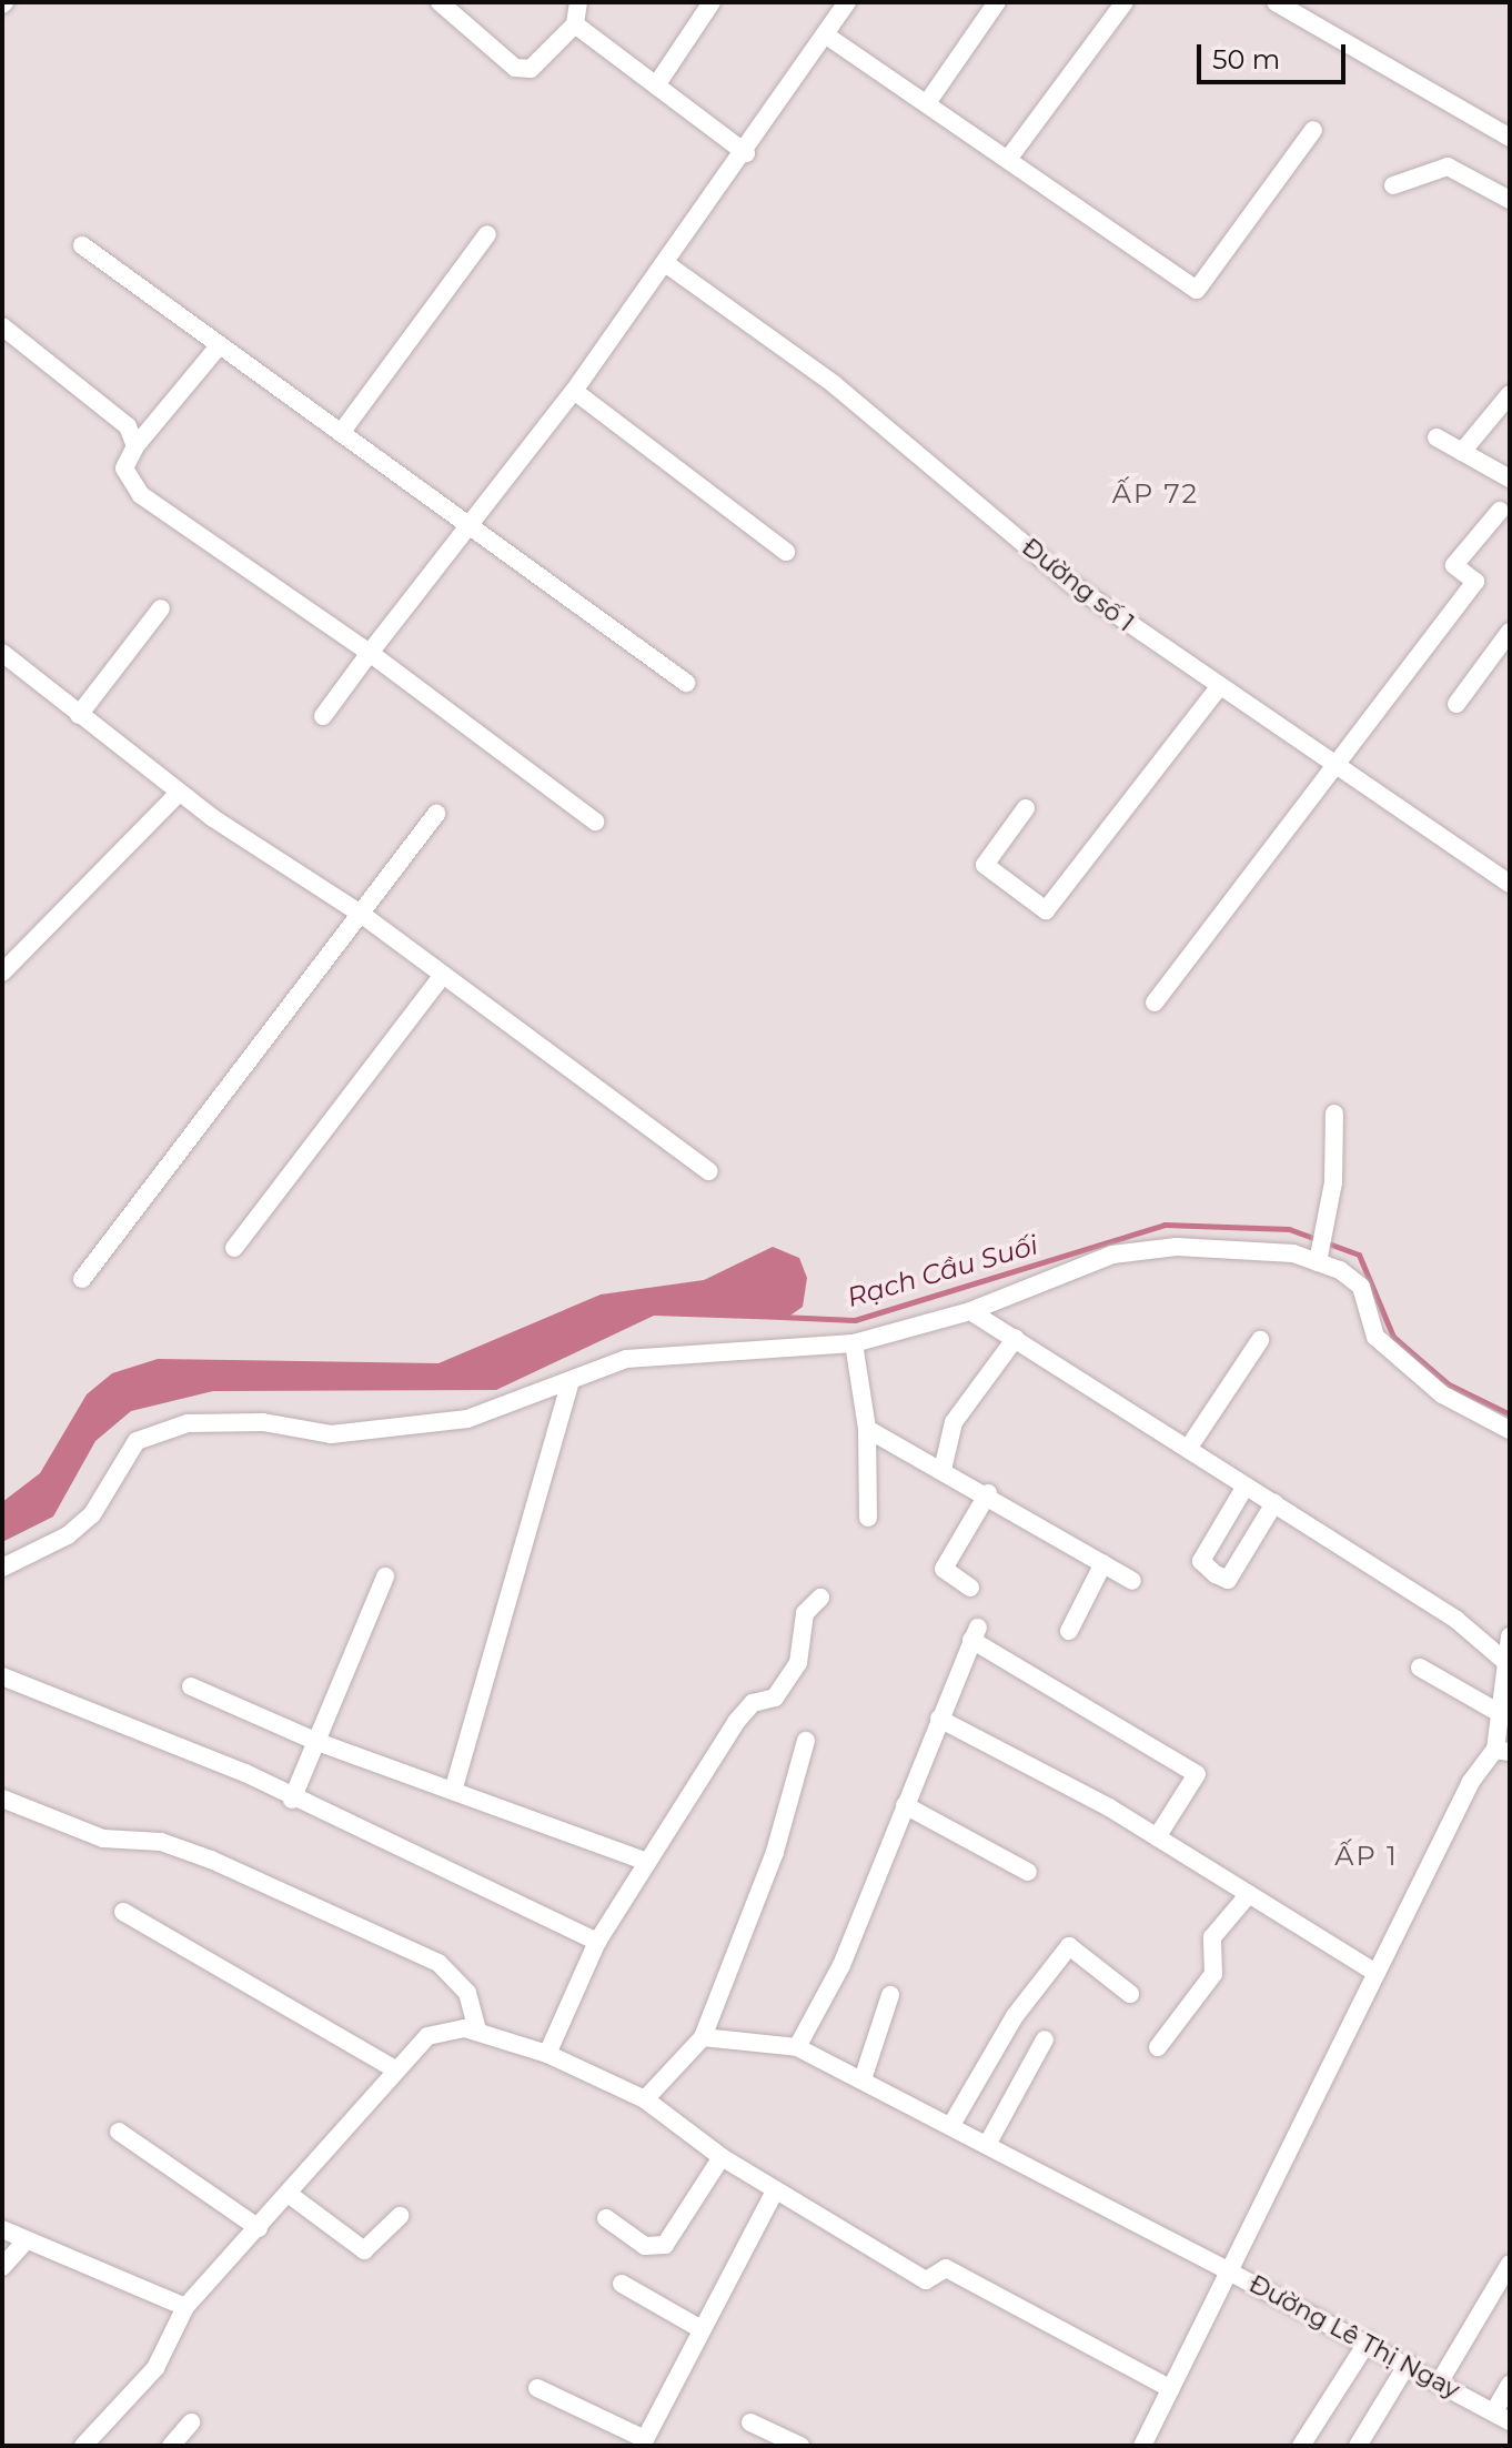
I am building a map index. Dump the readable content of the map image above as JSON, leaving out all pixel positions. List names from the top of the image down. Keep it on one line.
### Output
{"streets":{"street":["Đường số 1","Đường Lê Thị Ngay"]},"districts":["ẤP 72","ẤP 1"],"water":["Rạch Cầu Suối"],"scale_bar":"50 m"}
